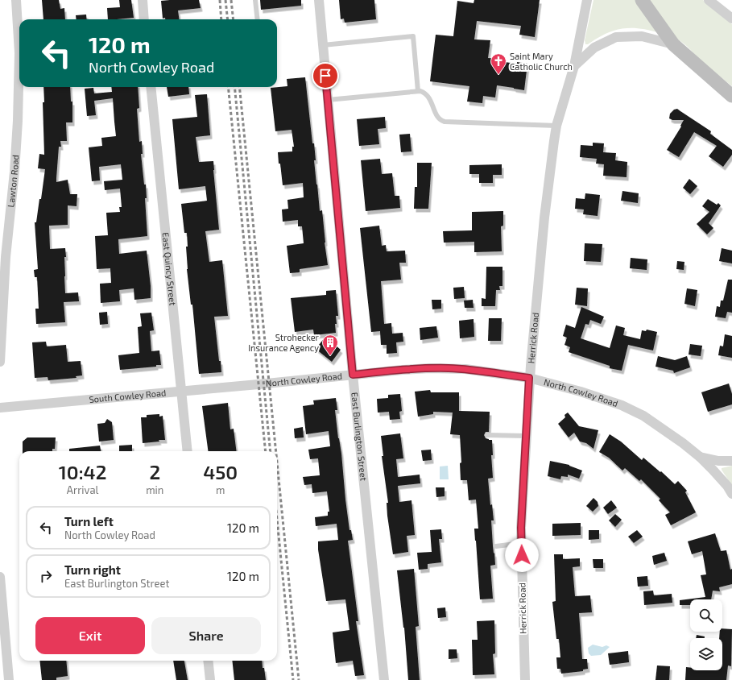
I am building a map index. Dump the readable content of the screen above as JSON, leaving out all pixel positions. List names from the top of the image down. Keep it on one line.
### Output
{"streets":{"street":["Lawton Road","East Quincy Street","Herrick Road","North Cowley Road","South Cowley Road","East Burlington Street"]},"crossings":[["East Quincy Street","South Cowley Road"],["Herrick Road","North Cowley Road"],["North Cowley Road","South Cowley Road"],["North Cowley Road","East Burlington Street"]],"places":{"church":["Saint Mary Catholic Church"],"building":["Strohecker Insurance Agency"]},"page":{"turn":["120 m","North Cowley Road"],"eta":["10:42","Arrival","2","min","450","m"],"list":[{"name":"Turn left","note":"North Cowley Road","value":"120 m"},{"name":"Turn right","note":"East Burlington Street","value":"120 m"}],"buttons":["Exit","Share"]}}
